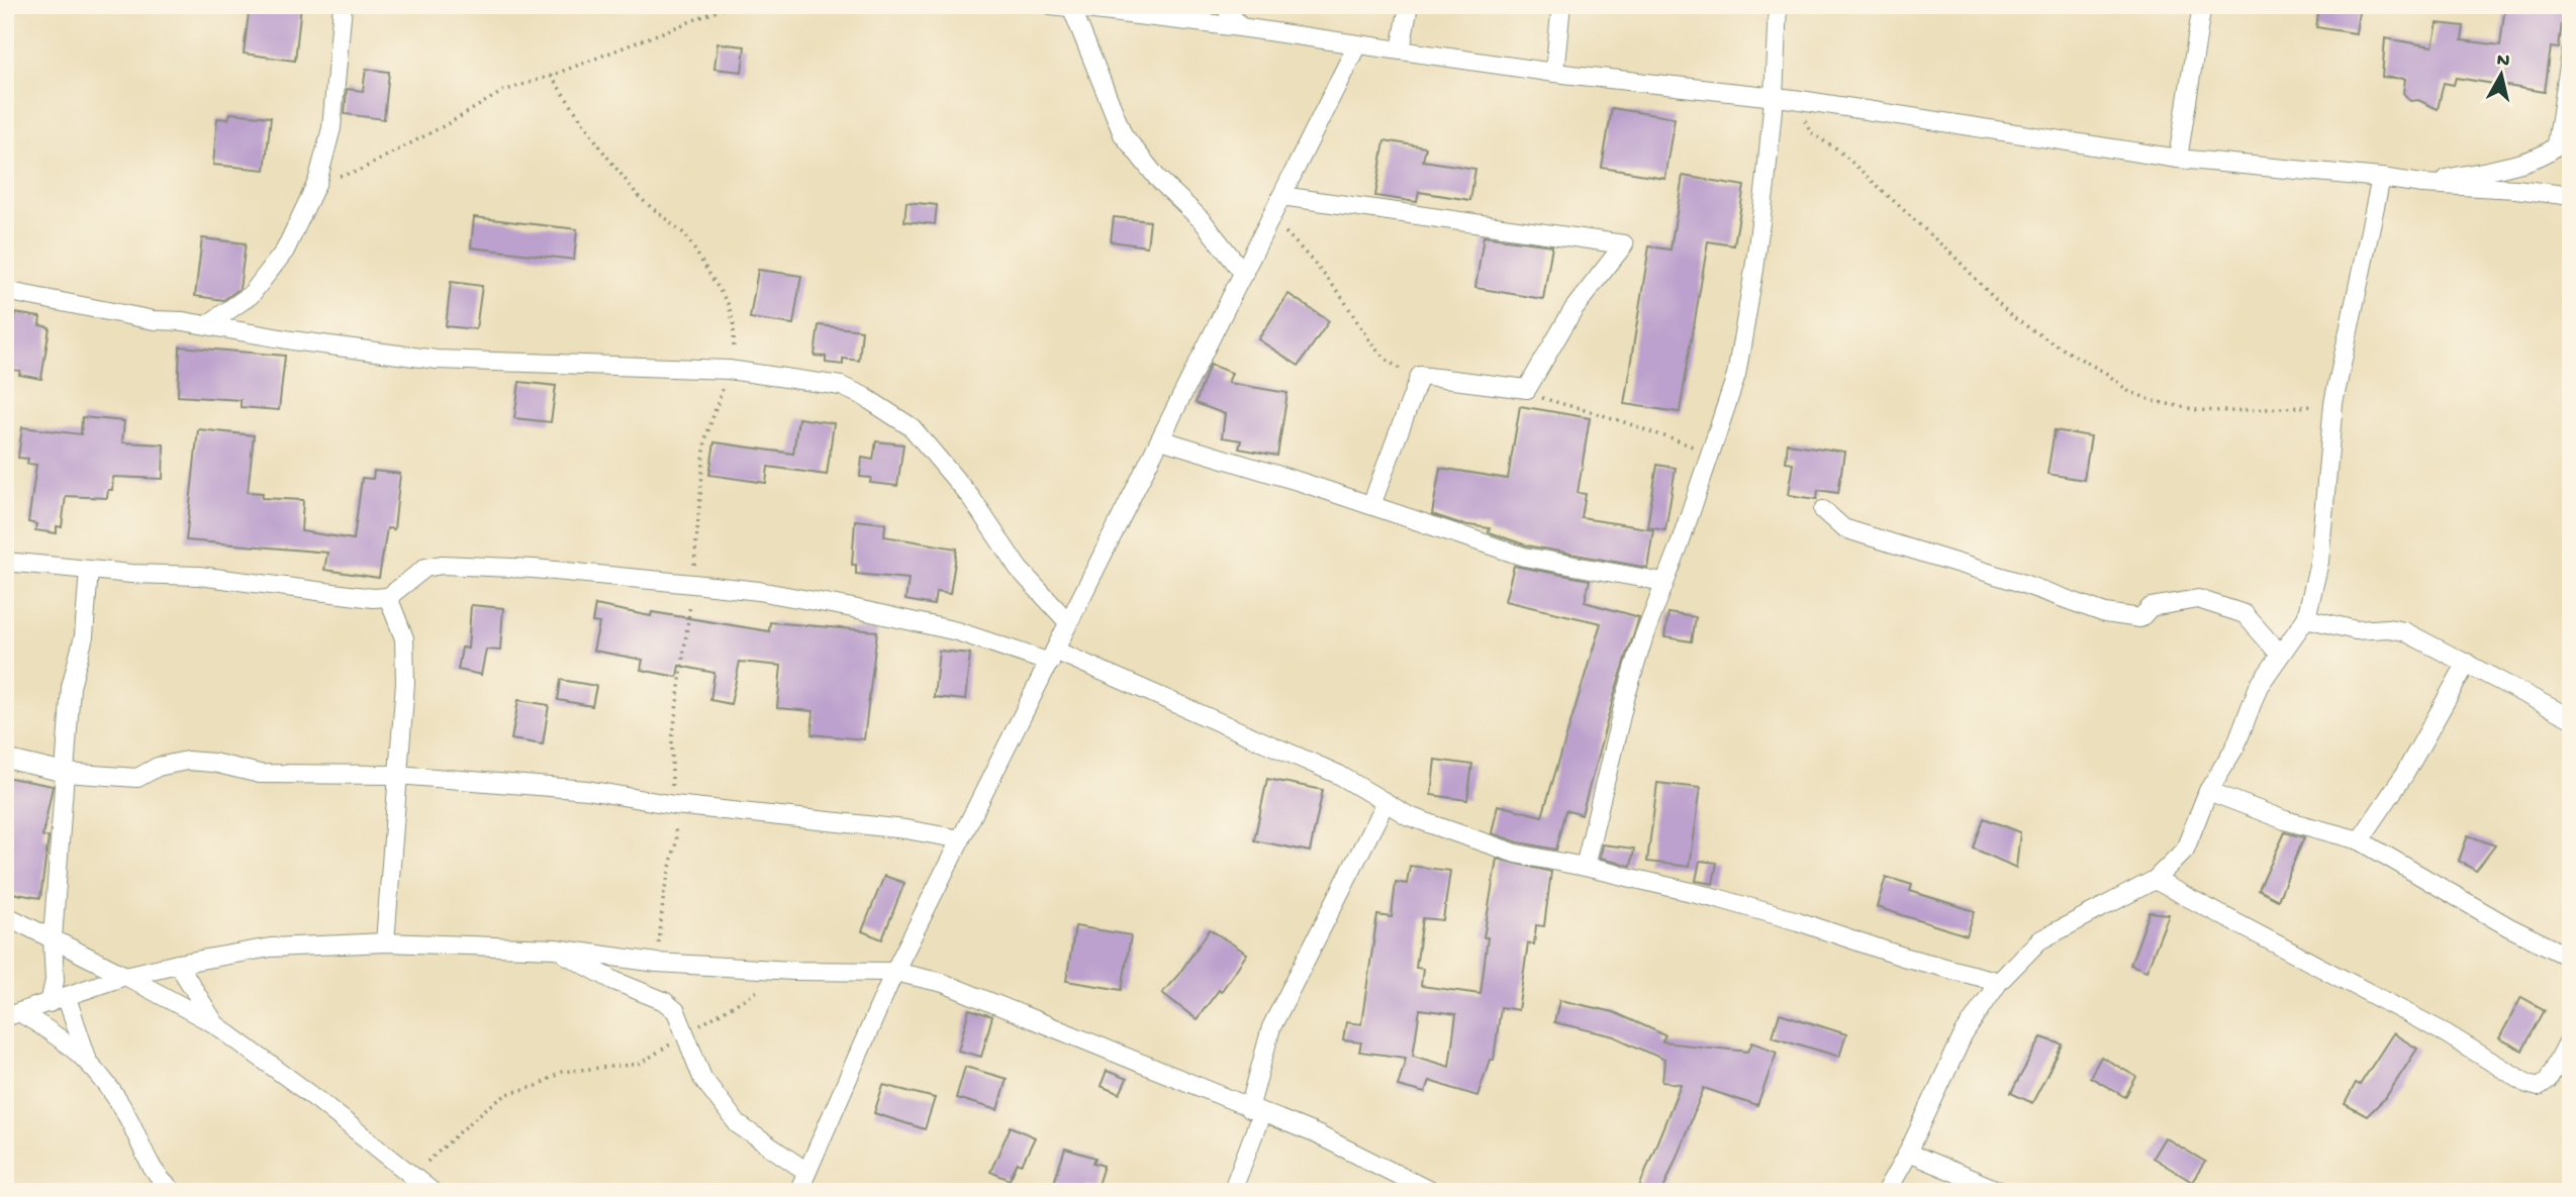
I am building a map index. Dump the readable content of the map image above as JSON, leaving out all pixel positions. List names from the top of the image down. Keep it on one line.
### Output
{"north":"top"}
